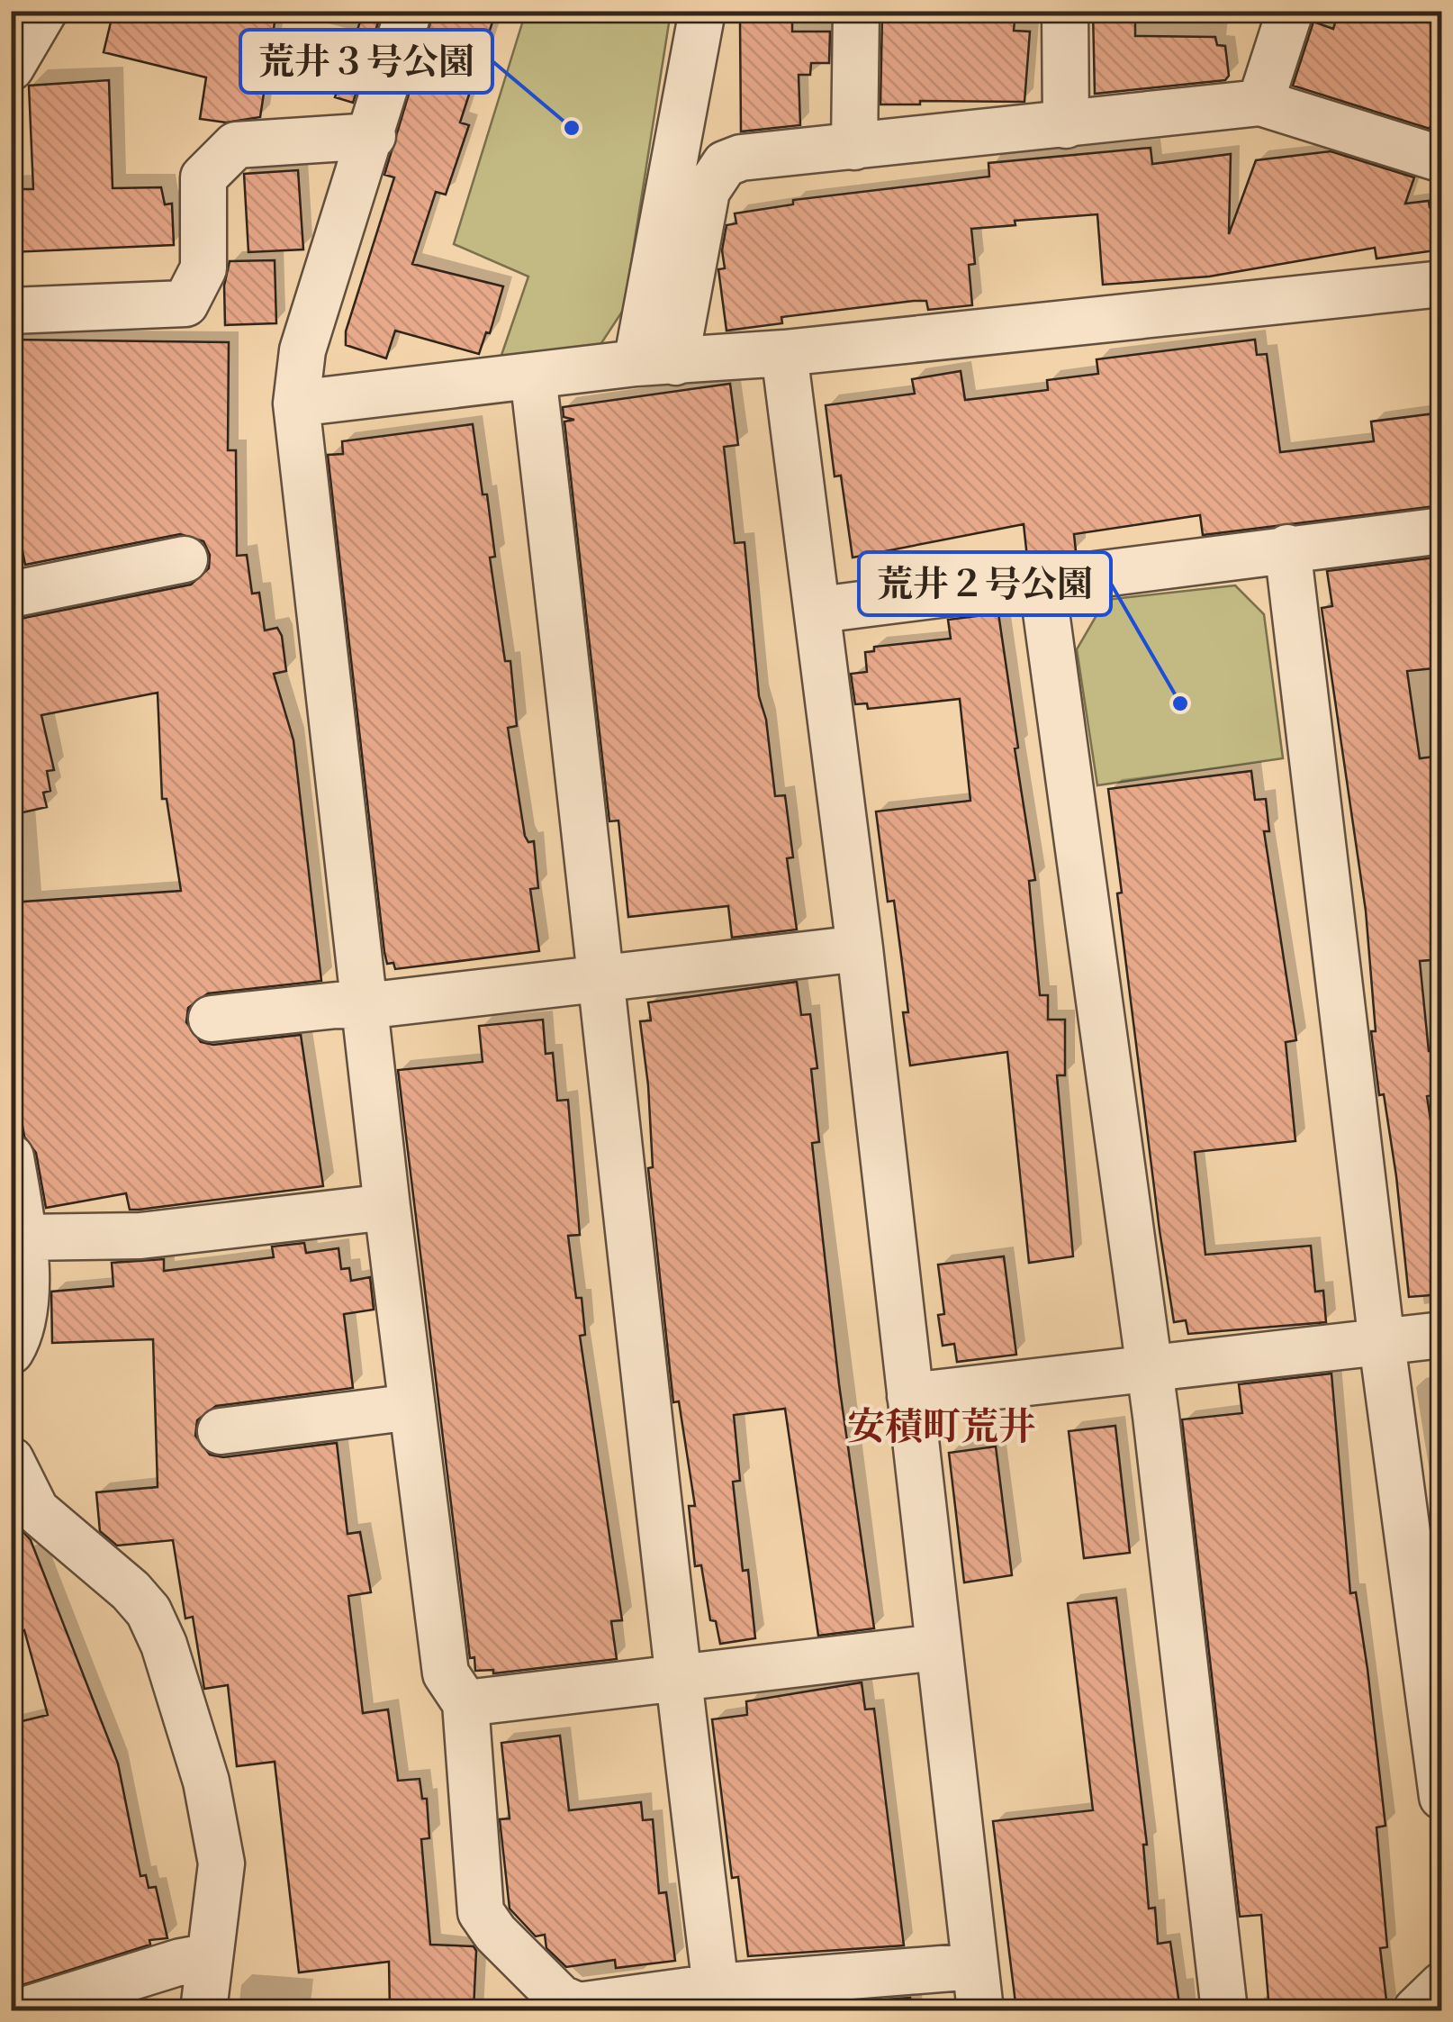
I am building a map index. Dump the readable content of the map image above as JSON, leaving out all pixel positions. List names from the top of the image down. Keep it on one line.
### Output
{"districts":["安積町荒井"],"places":["荒井３号公園","荒井２号公園"]}
